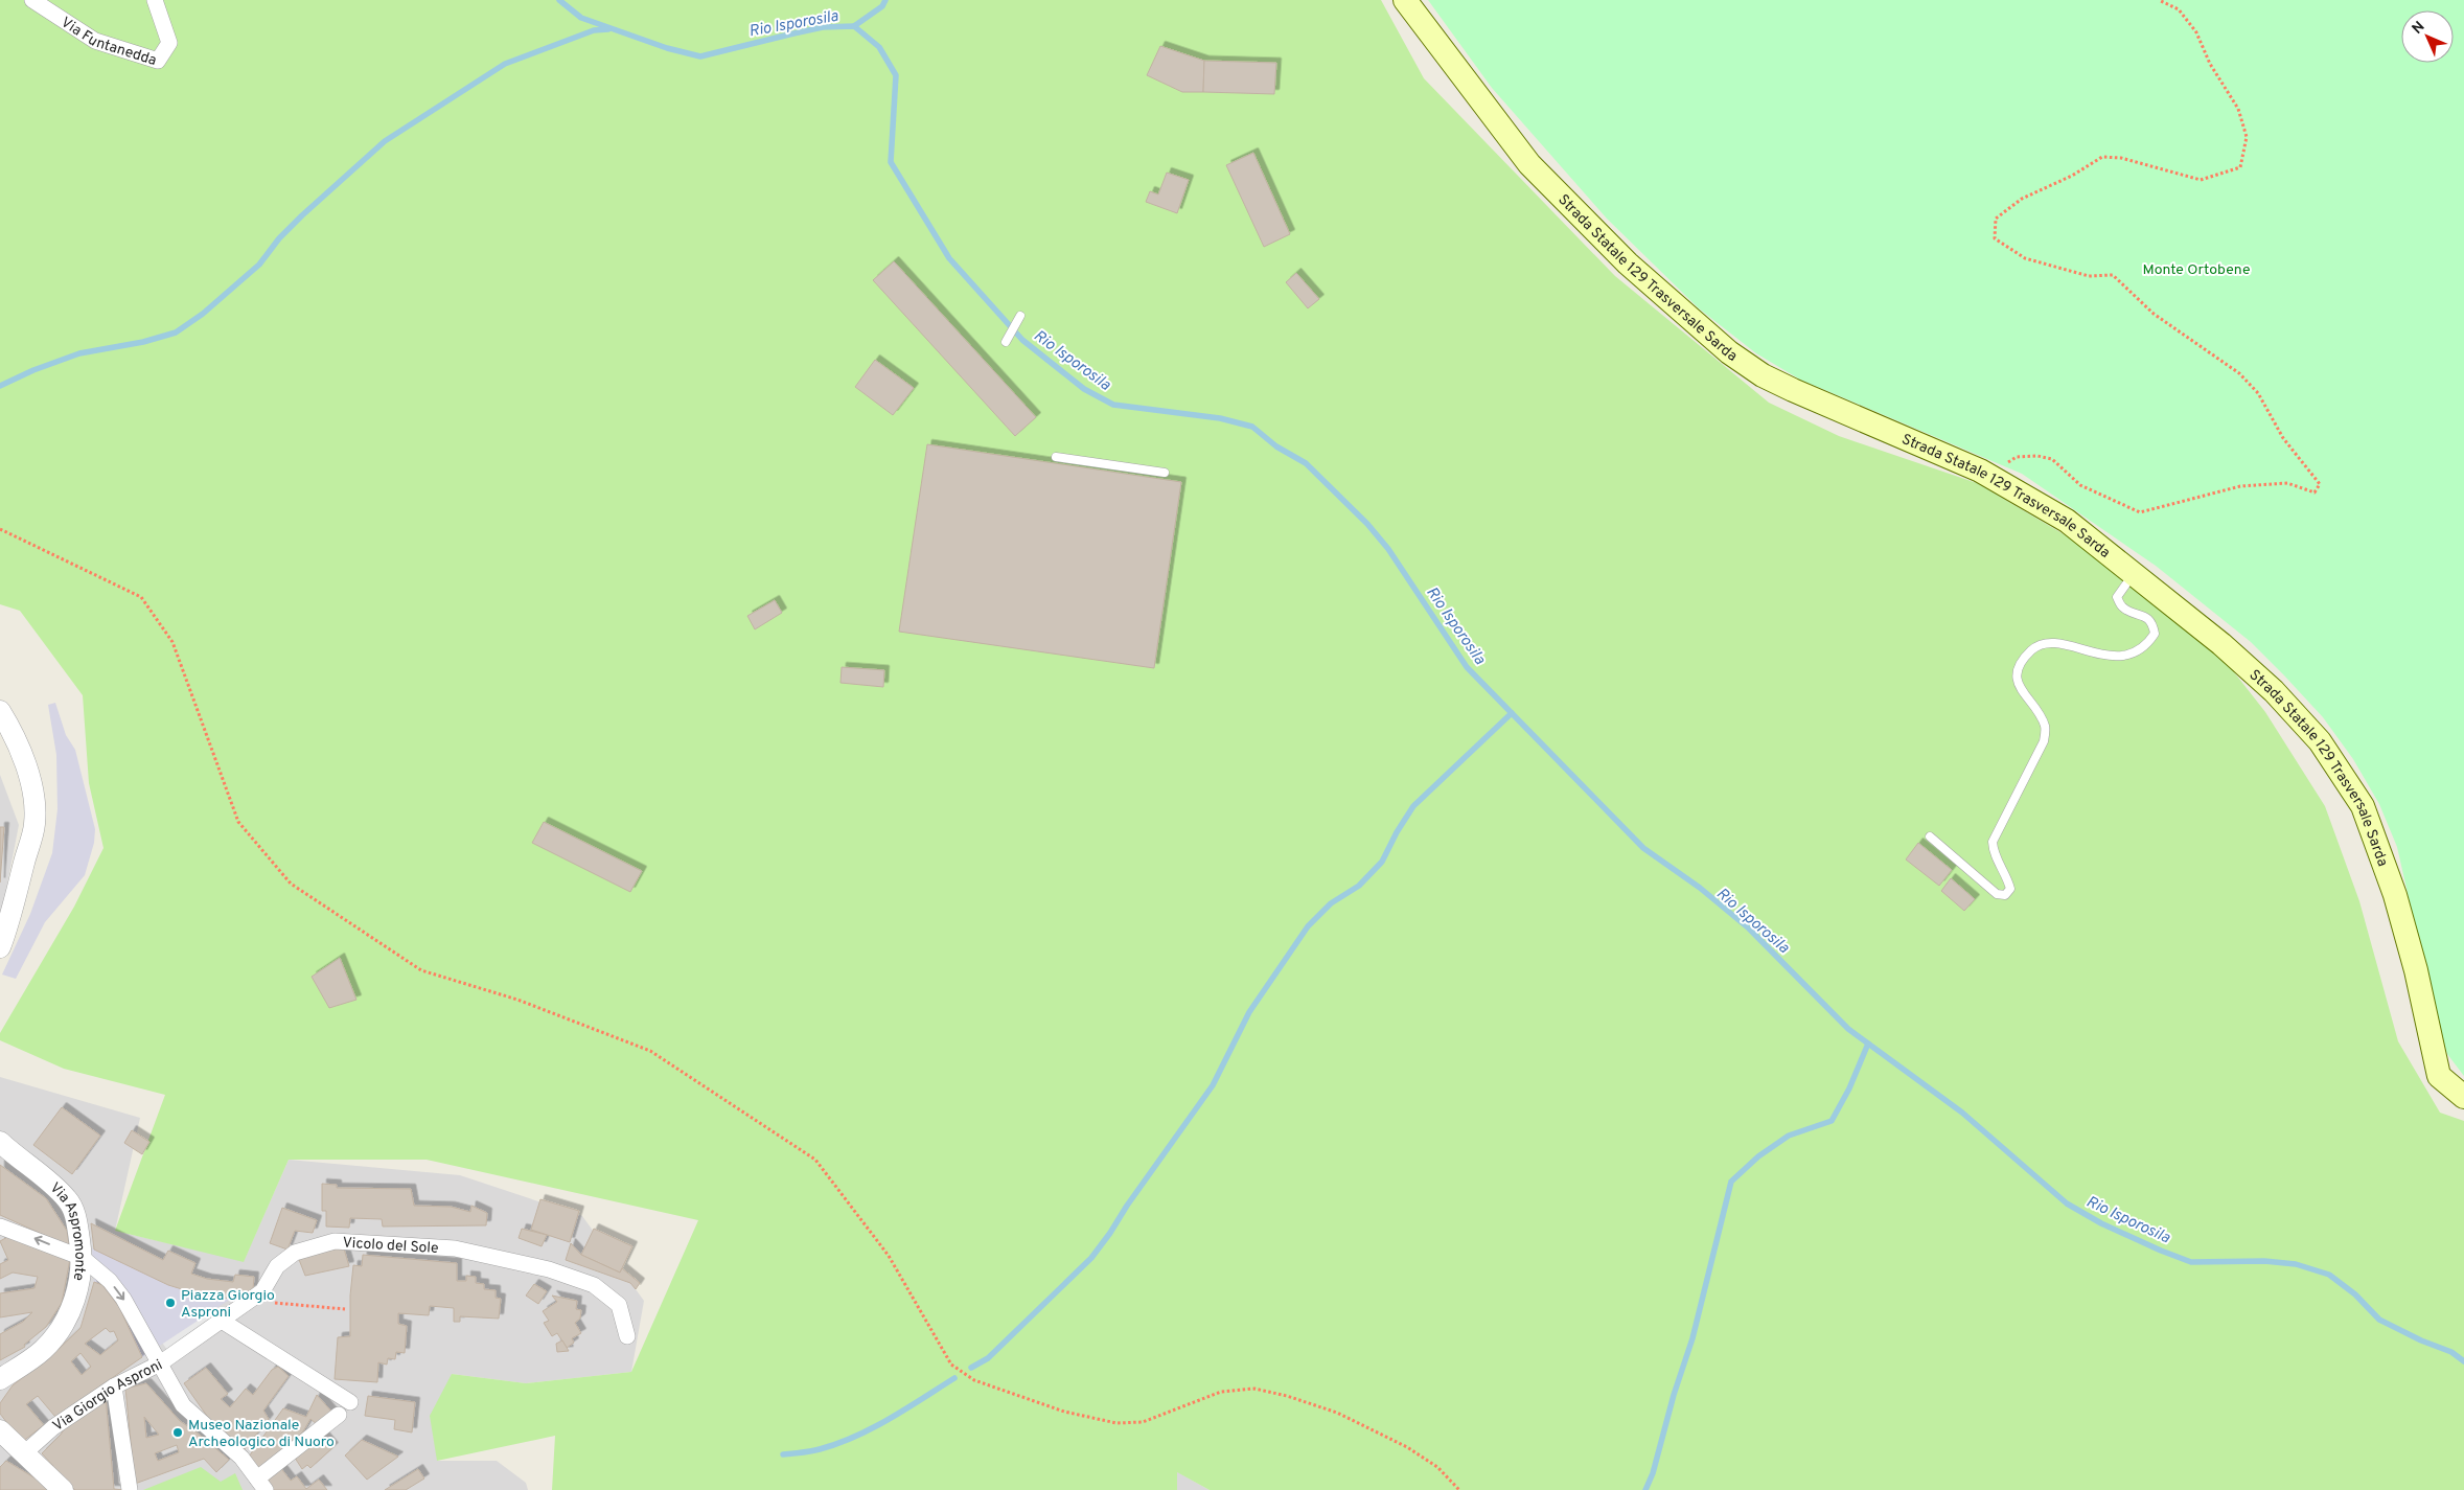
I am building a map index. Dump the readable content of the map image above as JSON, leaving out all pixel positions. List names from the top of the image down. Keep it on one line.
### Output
{"streets":{"main road":["Strada Statale 129 Trasversale Sarda"],"street":["Via Funtanedda","Via Aspromonte","Vicolo del Sole","Via Giorgio Asproni"]},"crossings":[["Vicolo del Sole","Via Giorgio Asproni"]],"water":["Rio Isporosila"],"parks":["Monte Ortobene"],"places":["Piazza Giorgio Asproni","Museo Nazionale Archeologico di Nuoro"],"north":"top left"}
